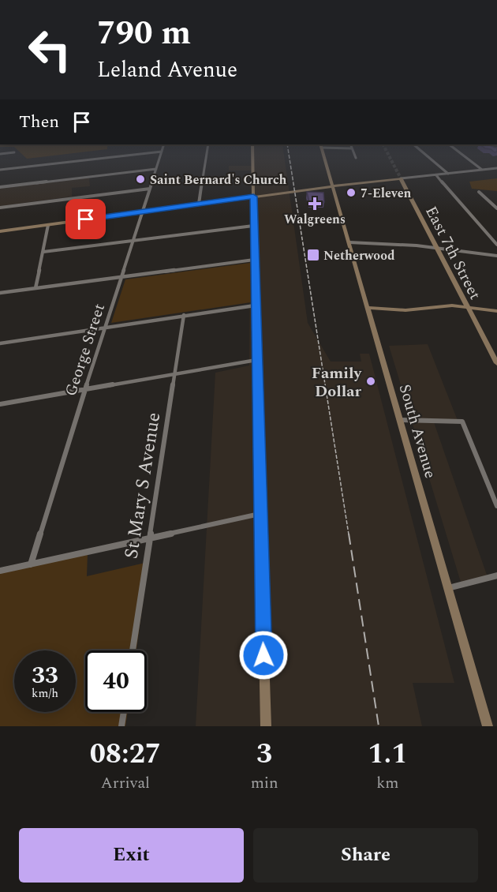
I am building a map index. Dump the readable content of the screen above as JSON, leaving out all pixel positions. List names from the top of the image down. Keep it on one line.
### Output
{"streets":{"street":["East 7th Street","George Street","South Avenue","St Mary S Avenue"]},"places":{"other":["Saint Bernard's Church","7-Eleven","Family Dollar"],"health":["Walgreens"],"transit":["Netherwood"]},"page":{"turn":["790 m","Leland Avenue"],"then":"Then","speed":"33 km/h","limit":"40","eta":["08:27","Arrival","3","min","1.1","km"],"buttons":["Exit","Share"]}}
